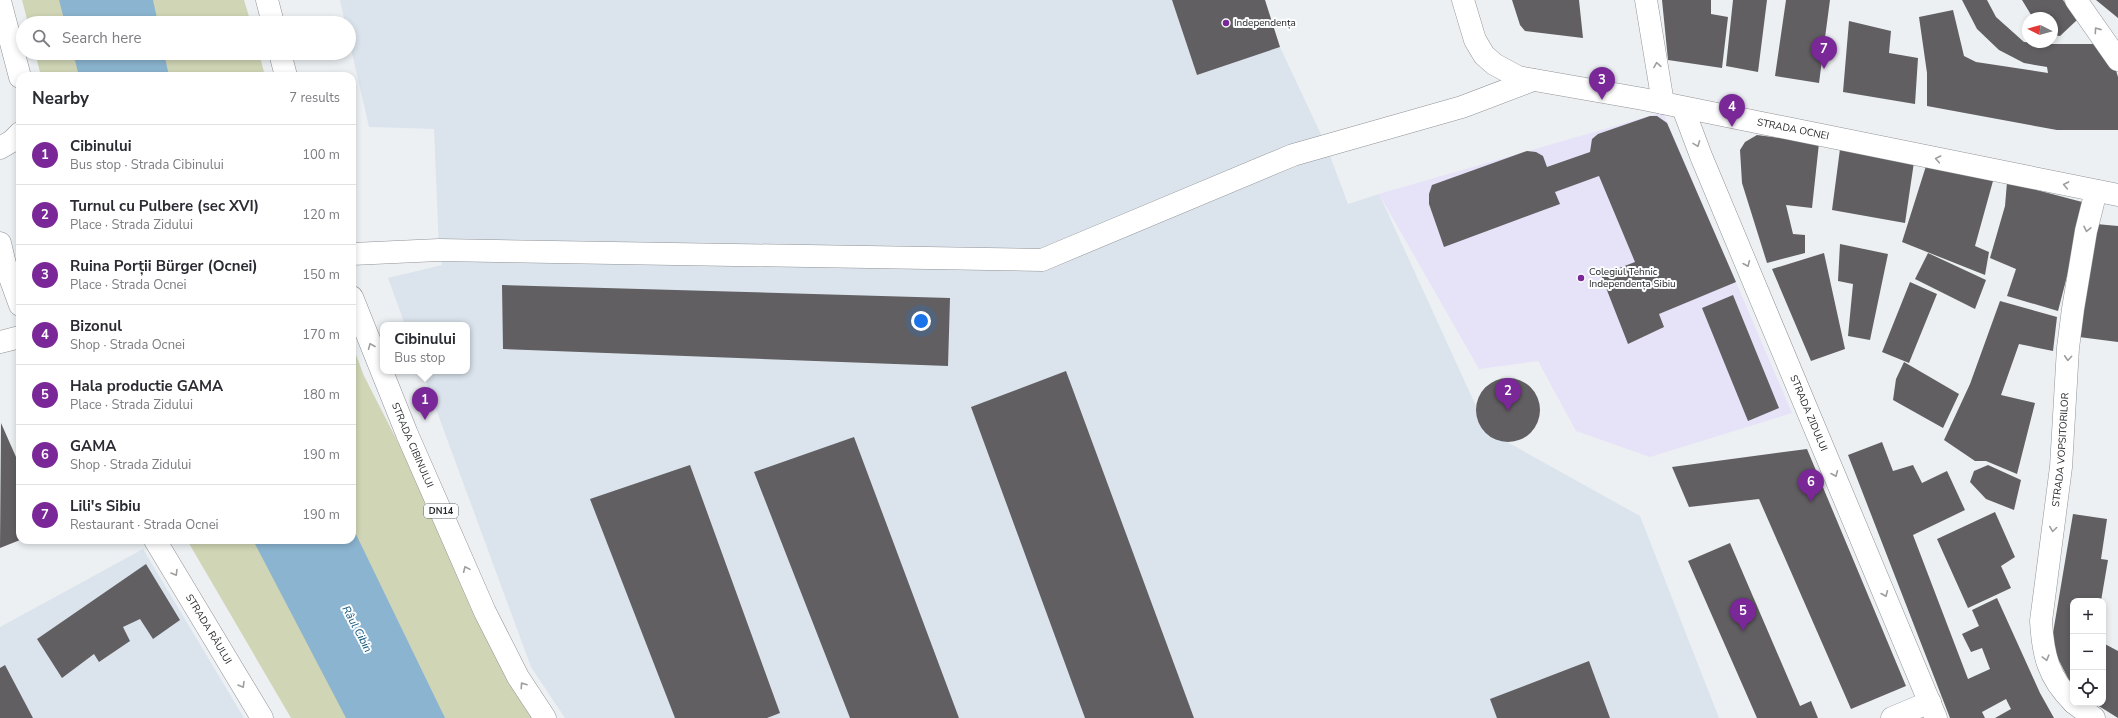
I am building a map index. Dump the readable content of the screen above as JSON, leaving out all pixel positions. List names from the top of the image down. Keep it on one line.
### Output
{"streets":{"street":["STRADA OCNEI","STRADA ZIDULUI","STRADA CIBINULUI","STRADA VOPSITORILOR","DN14","STRADA RÂULUI"]},"crossings":[["STRADA OCNEI","STRADA ZIDULUI"],["STRADA OCNEI","STRADA VOPSITORILOR"]],"one_way":["STRADA OCNEI","STRADA CIBINULUI","STRADA VOPSITORILOR","STRADA RÂULUI"],"water":["Râul Cibin"],"places":["Independența","Colegiul Tehnic Independența Sibiu"],"north":"left","page":{"search":"Search here","pins":["7","3","4","2","1","6","5"],"heading":["Nearby","7 results"],"list":[{"mark":"1","name":"Cibinului","note":"Bus stop · Strada Cibinului","value":"100 m"},{"mark":"2","name":"Turnul cu Pulbere (sec XVI)","note":"Place · Strada Zidului","value":"120 m"},{"mark":"3","name":"Ruina Porții Bürger (Ocnei)","note":"Place · Strada Ocnei","value":"150 m"},{"mark":"4","name":"Bizonul","note":"Shop · Strada Ocnei","value":"170 m"},{"mark":"5","name":"Hala productie GAMA","note":"Place · Strada Zidului","value":"180 m"},{"mark":"6","name":"GAMA","note":"Shop · Strada Zidului","value":"190 m"},{"mark":"7","name":"Lili's Sibiu","note":"Restaurant · Strada Ocnei","value":"190 m"}],"popup":["Cibinului","Bus stop"],"map_buttons":["+","−"]}}
